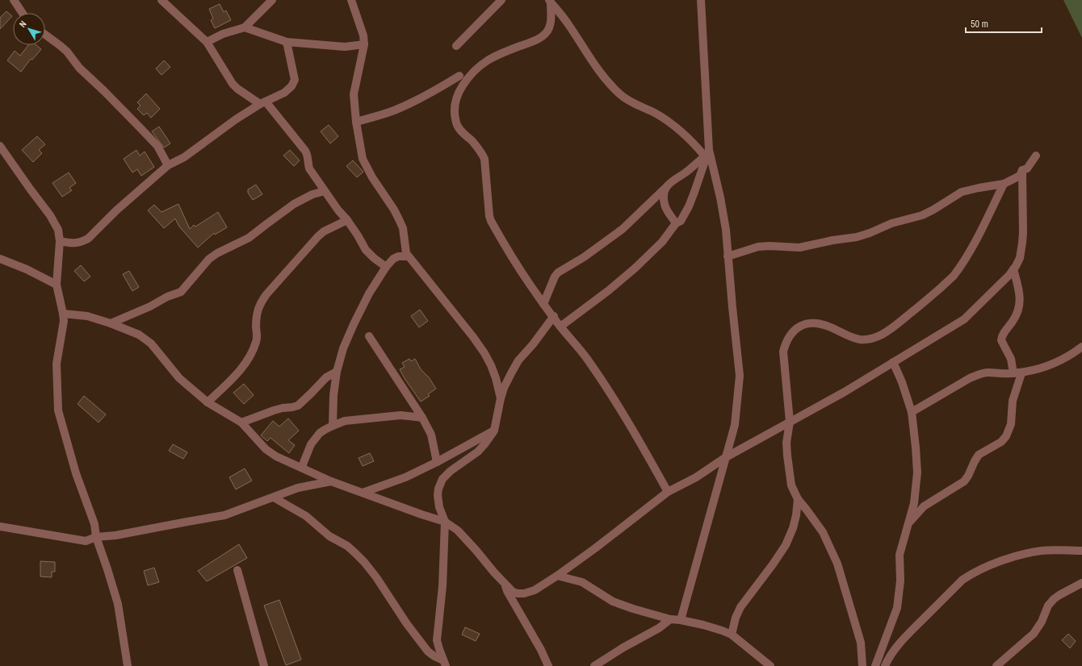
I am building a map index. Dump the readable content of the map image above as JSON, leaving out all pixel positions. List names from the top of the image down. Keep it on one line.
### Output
{"scale_bar":"50 m","north":"top left"}
